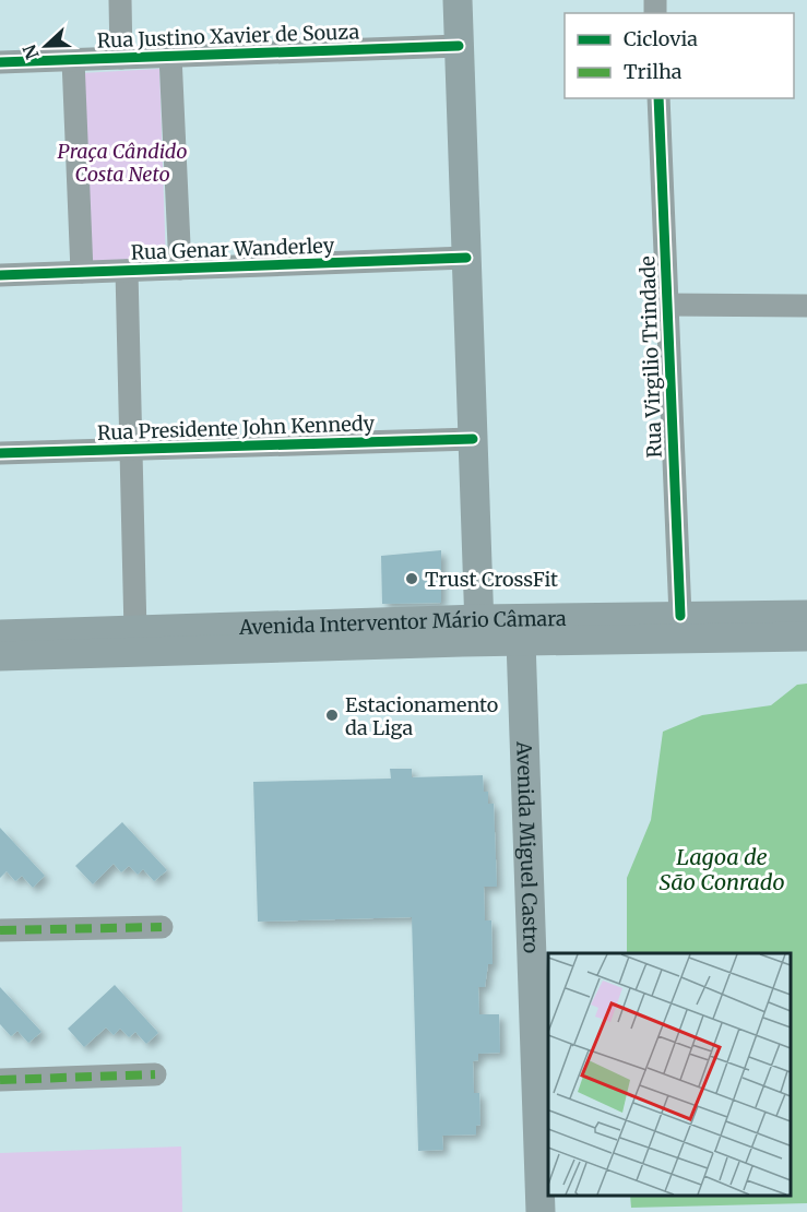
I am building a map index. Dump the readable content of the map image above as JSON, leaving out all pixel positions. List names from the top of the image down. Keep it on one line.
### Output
{"streets":{"main road":["Avenida Interventor Mário Câmara","Avenida Miguel Castro"],"street":["Rua Justino Xavier de Souza","Rua Genar Wanderley","Rua Virgilio Trindade","Rua Presidente John Kennedy"]},"crossings":[["Rua Virgilio Trindade","Avenida Interventor Mário Câmara"],["Avenida Interventor Mário Câmara","Avenida Miguel Castro"]],"water":["Lagoa de São Conrado"],"parks":["Praça Cândido Costa Neto"],"places":["Trust CrossFit","Estacionamento da Liga"],"legend":["Ciclovia","Trilha"],"north":"left"}
